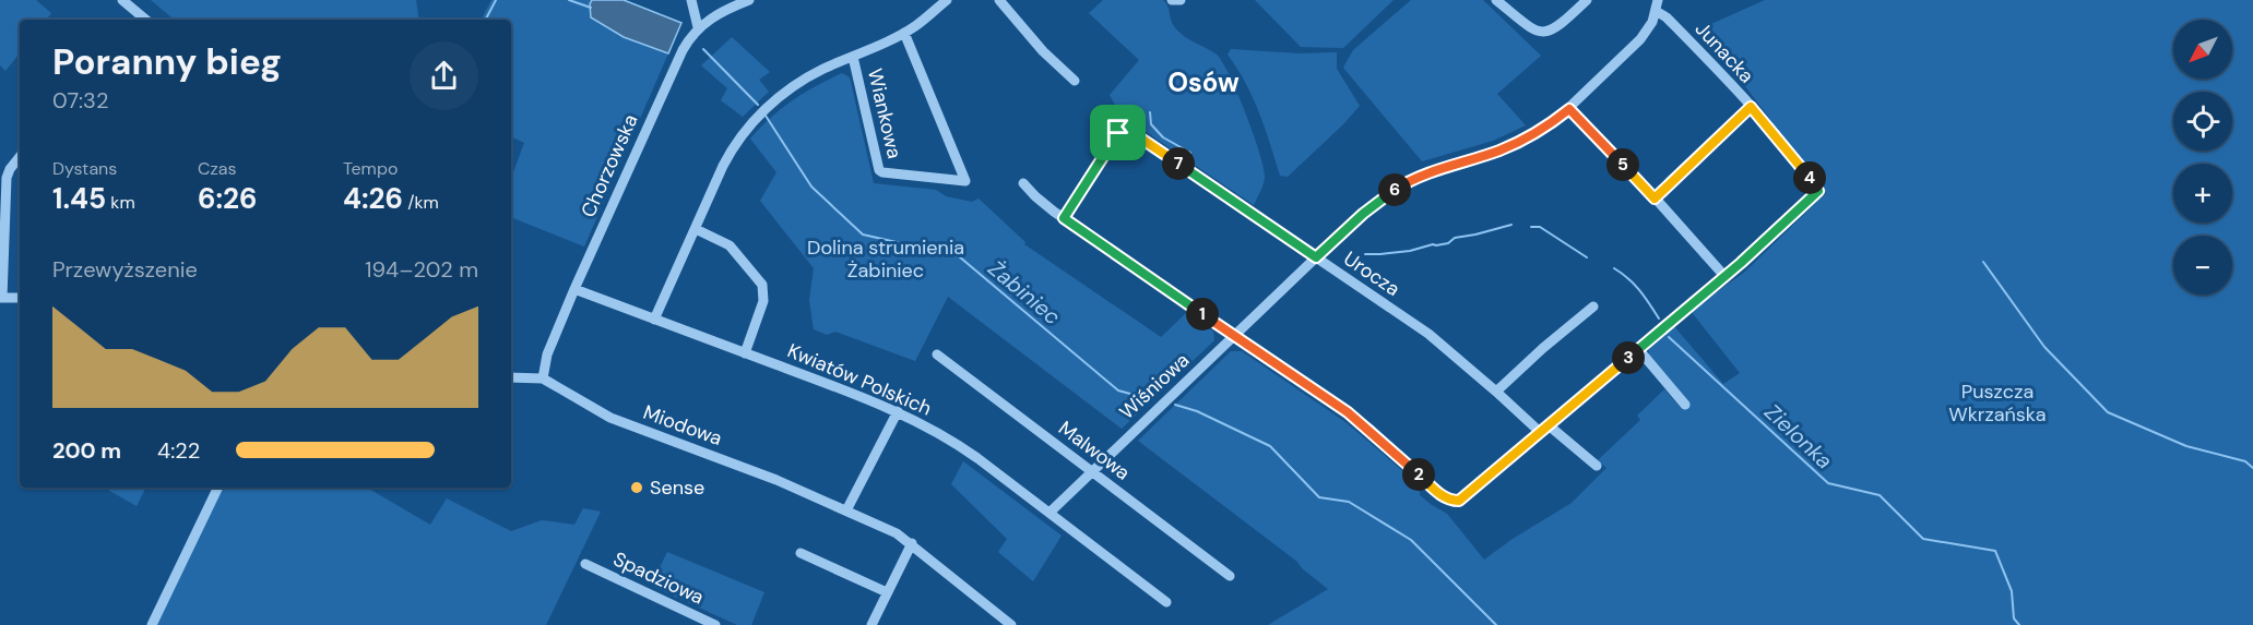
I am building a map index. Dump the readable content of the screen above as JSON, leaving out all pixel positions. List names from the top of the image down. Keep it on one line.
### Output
{"streets":{"street":["Junacka","Wiankowa","Chorzowska","Urocza","Kwiatów Polskich","Wiśniowa","Miodowa","Malwowa","Spadziowa"]},"crossings":[["Junacka","Wiśniowa"],["Chorzowska","Kwiatów Polskich"],["Chorzowska","Miodowa"],["Urocza","Wiśniowa"],["Kwiatów Polskich","Wiśniowa"],["Wiśniowa","Malwowa"]],"districts":["Osów"],"water":["Żabiniec","Zielonka"],"parks":["Dolina strumienia Żabiniec","Puszcza Wkrzańska"],"places":["Sense"],"north":"bottom left","page":{"map_buttons":["+","−"],"heading":["Poranny bieg","07:32"],"stats":[["Dystans","1.45 km"],["Czas","6:26"],["Tempo","4:26 /km"]],"pins":["7","5","4","6","1","3","2"],"chart":["Przewyższenie","194–202 m"],"list":[{"name":"200 m","note":"4:22"}]}}
